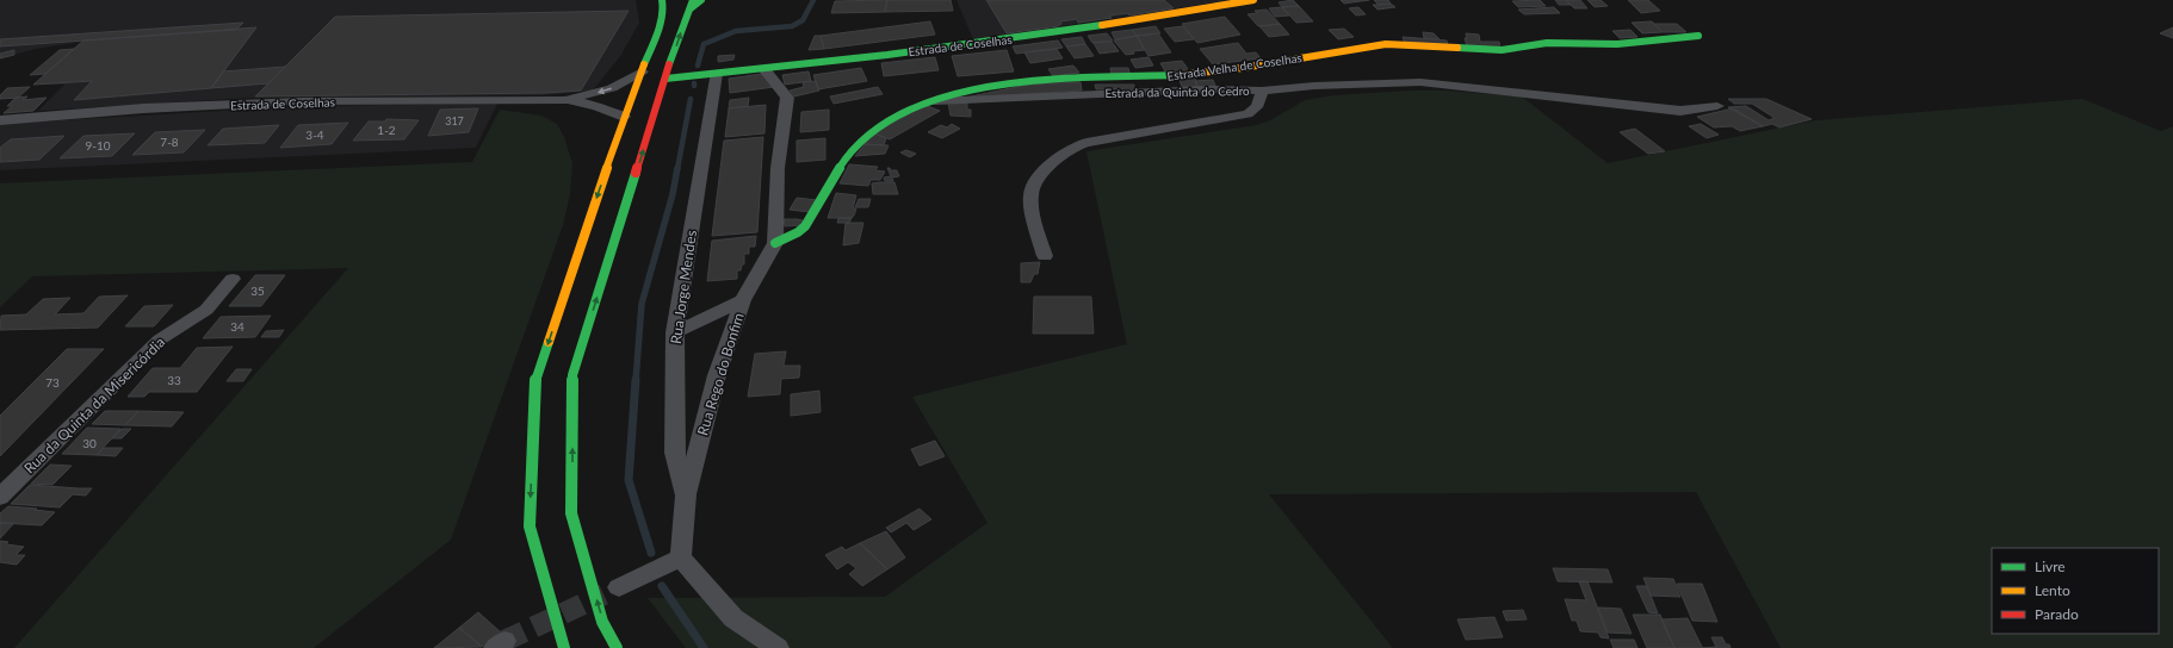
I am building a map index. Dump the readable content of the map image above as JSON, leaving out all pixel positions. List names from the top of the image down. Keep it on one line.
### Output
{"streets":{"main road":["Estrada de Coselhas","Estrada Velha de Coselhas"],"street":["Estrada da Quinta do Cedro","Rua Jorge Mendes","Rua Rego do Bonfim","Rua da Quinta da Misericórdia"]},"crossings":[["Estrada de Coselhas","Rua Jorge Mendes"],["Estrada de Coselhas","Rua Rego do Bonfim"],["Estrada Velha de Coselhas","Estrada da Quinta do Cedro"],["Estrada Velha de Coselhas","Rua Rego do Bonfim"],["Rua Jorge Mendes","Rua Rego do Bonfim"]],"house_numbers":["317","1-2","3-4","7-8","9-10","35","34","33","73","30"],"legend":["Livre","Lento","Parado"]}
